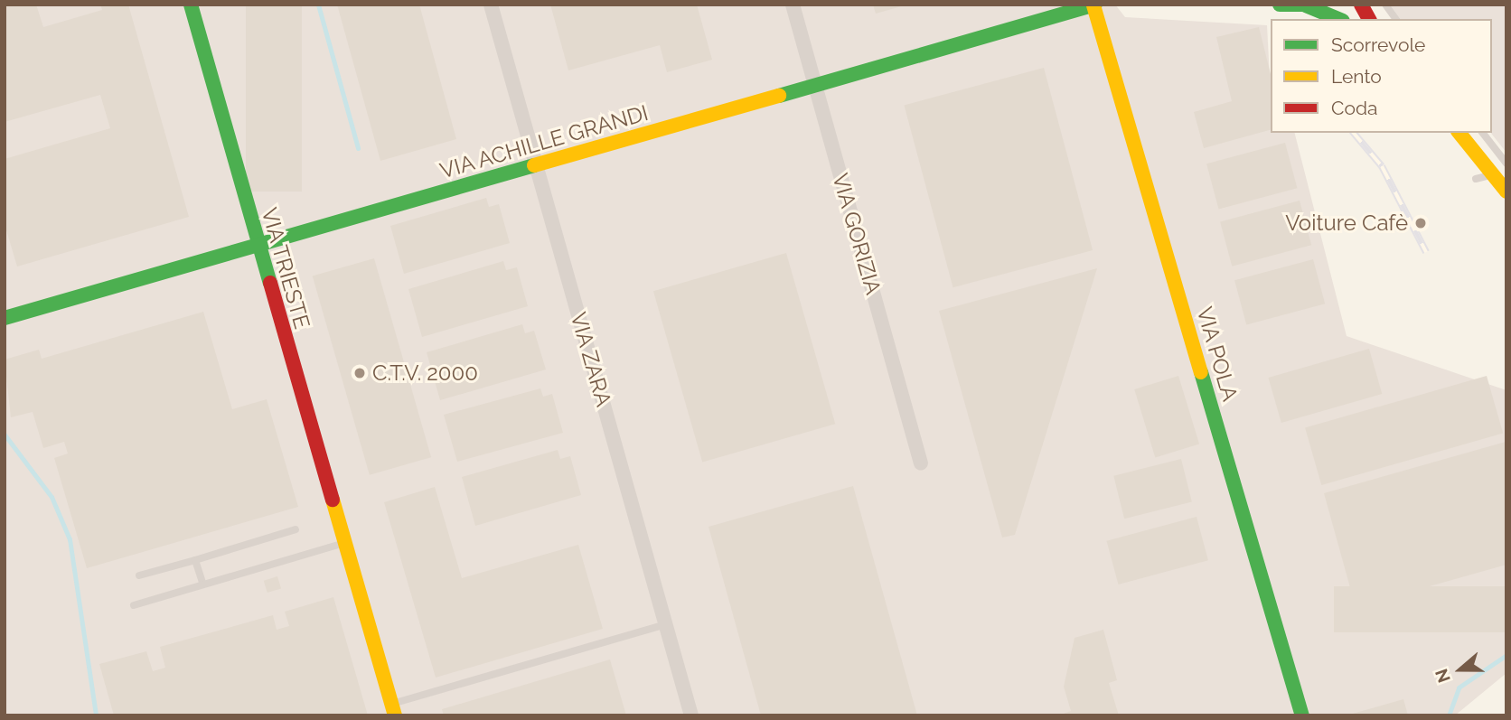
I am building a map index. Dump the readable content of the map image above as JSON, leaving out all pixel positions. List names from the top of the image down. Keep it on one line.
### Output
{"streets":{"street":["VIA ACHILLE GRANDI","VIA GORIZIA","VIA TRIESTE","VIA POLA","VIA ZARA"]},"crossings":[["VIA ACHILLE GRANDI","VIA GORIZIA"],["VIA ACHILLE GRANDI","VIA TRIESTE"],["VIA ACHILLE GRANDI","VIA POLA"],["VIA ACHILLE GRANDI","VIA ZARA"]],"places":["Voiture Cafè","C.T.V. 2000"],"legend":["Scorrevole","Lento","Coda"],"north":"left"}
